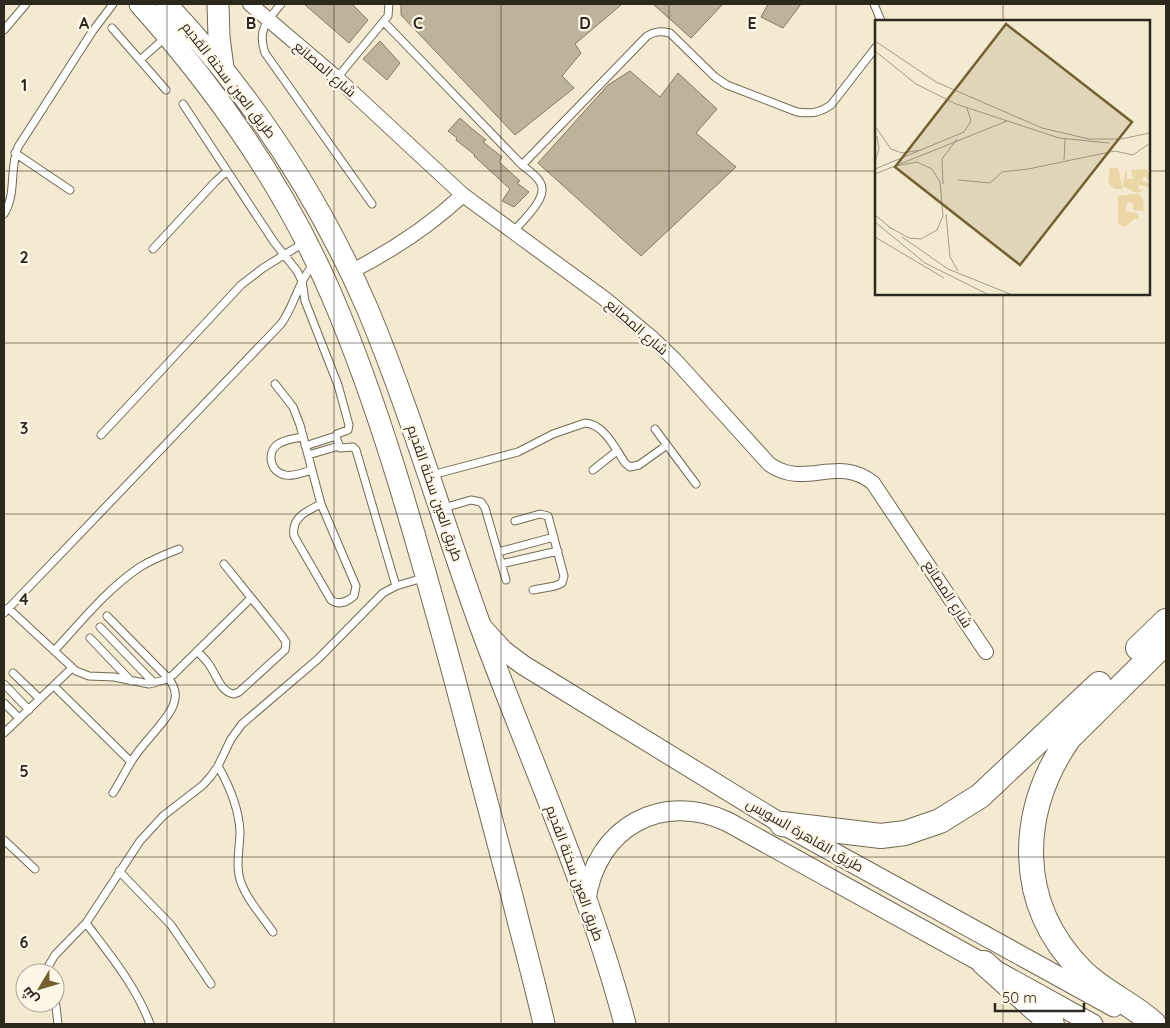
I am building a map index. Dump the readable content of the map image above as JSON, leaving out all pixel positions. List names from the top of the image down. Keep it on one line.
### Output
{"streets":{"main road":["طريق العين سخنة القديم","طريق القاهرة السويس"],"street":["شارع المصانع"]},"crossings":[["طريق العين سخنة القديم","طريق القاهرة السويس"]],"scale_bar":"50 m","north":"bottom left","grid":{"columns":["A","B","C","D","E"],"rows":["1","2","3","4","5","6"]}}
